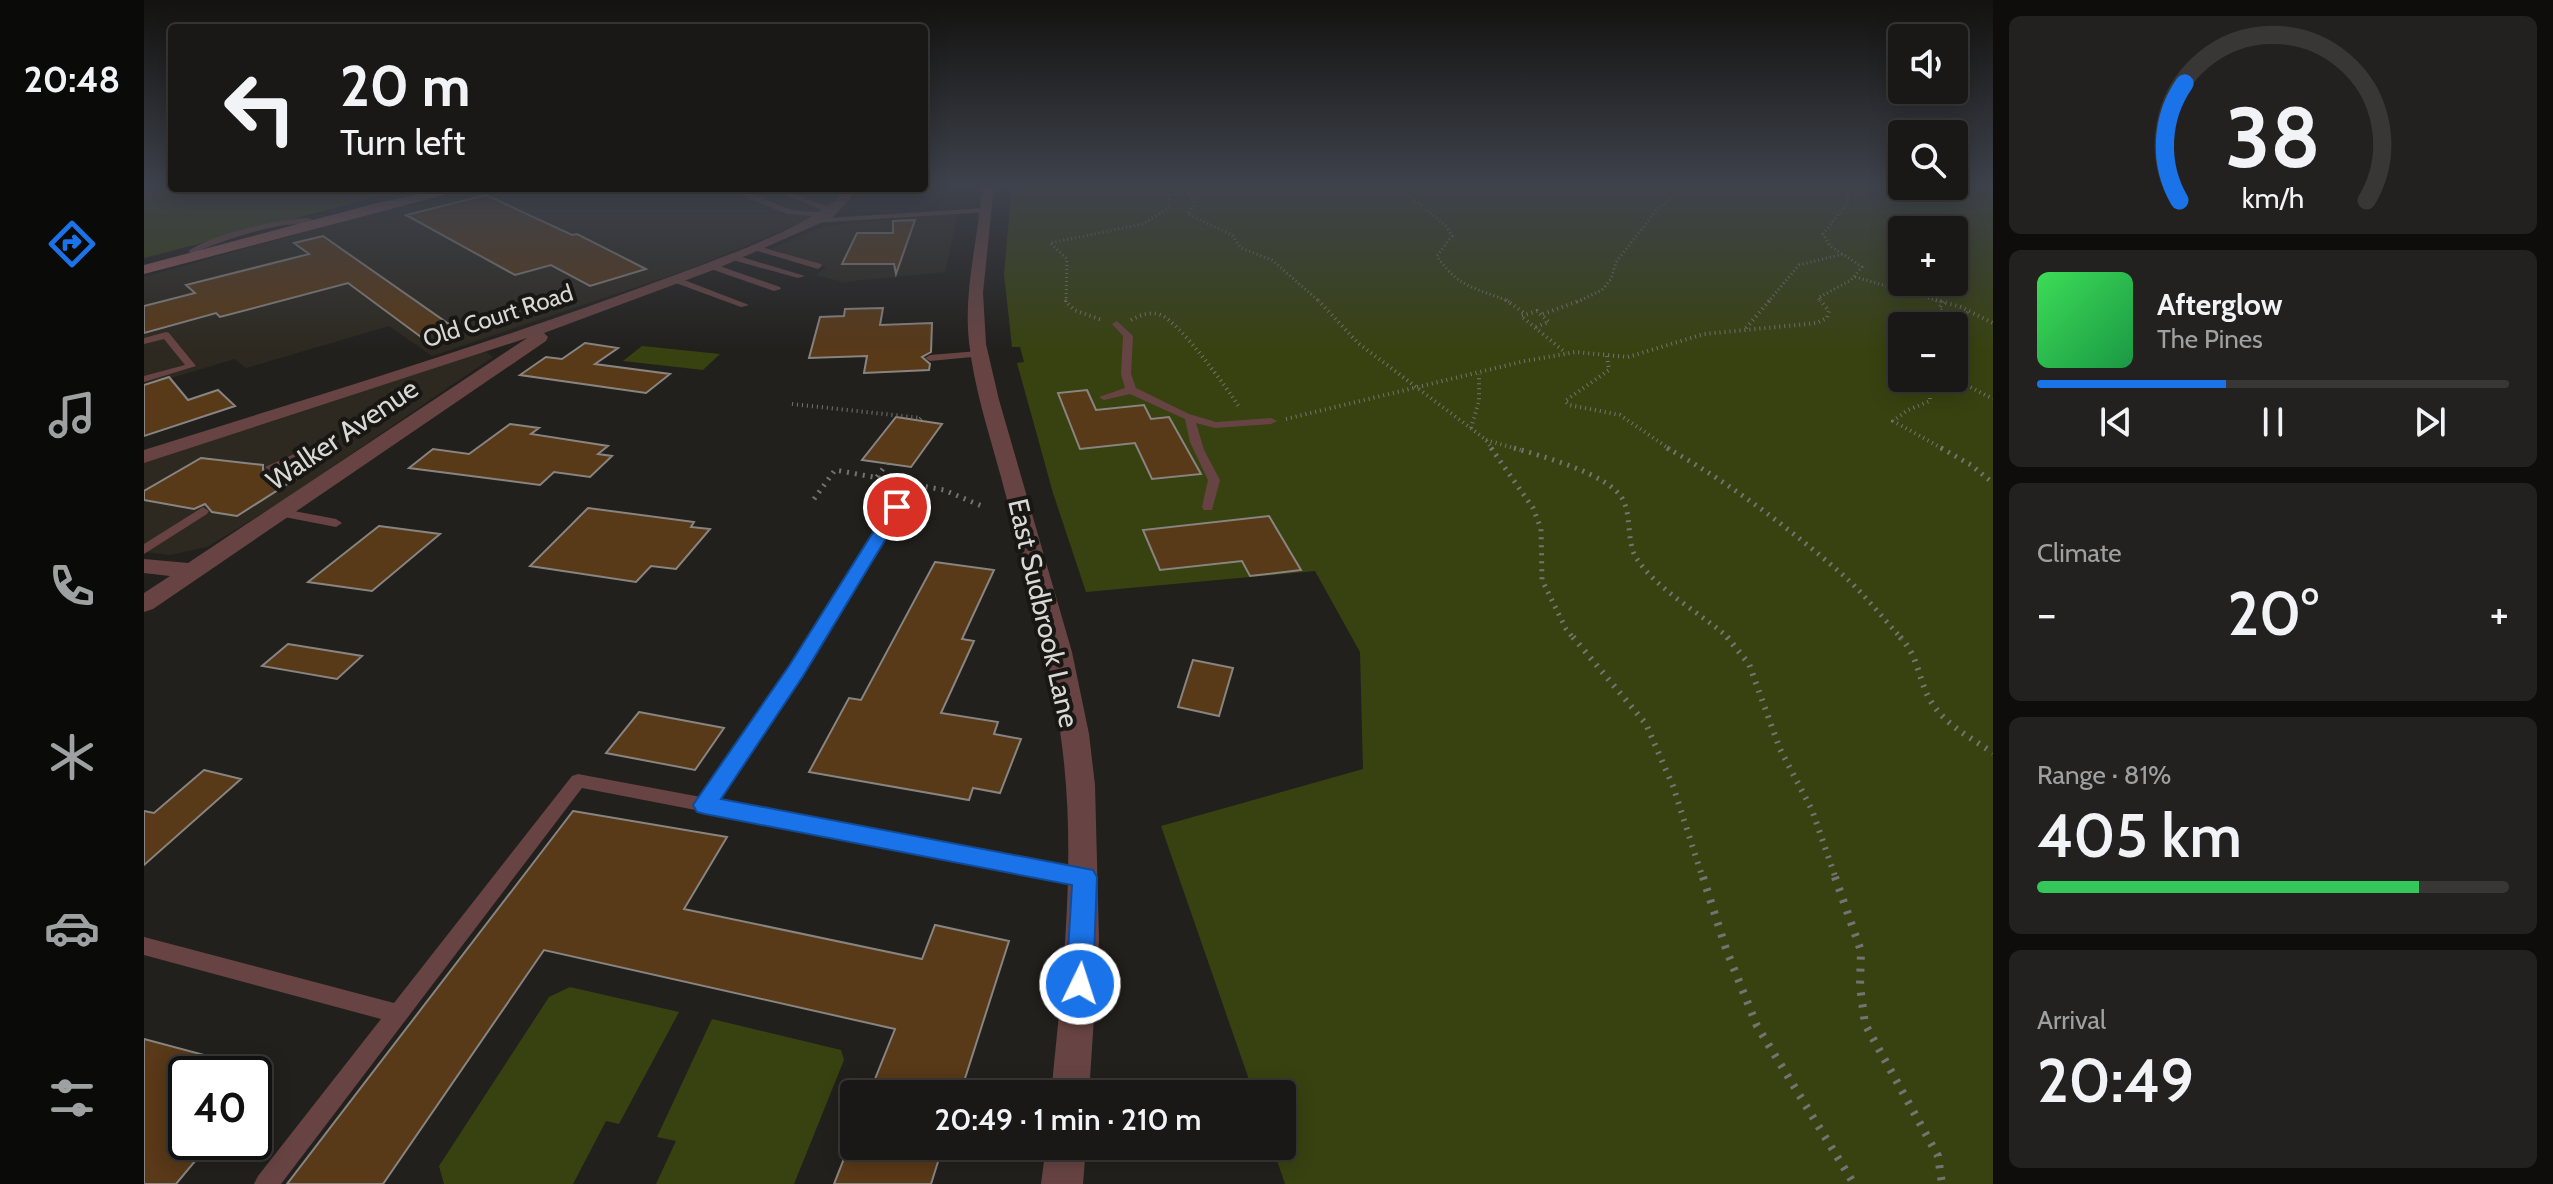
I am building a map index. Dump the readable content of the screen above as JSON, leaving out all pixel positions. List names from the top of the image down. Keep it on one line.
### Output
{"streets":{"street":["Old Court Road","Walker Avenue","East Sudbrook Lane"]},"crossings":[["Old Court Road","Walker Avenue"]],"page":{"tabs":"20:48","map_buttons":["+","−"],"turn":["20 m","Turn left"],"song":["Afterglow","The Pines"],"tile":["Climate",["Range · 81%","405 km"],["Arrival","20:49"]],"heat":["−","20°","+"],"limit":"40","trip":"20:49 · 1 min · 210 m","gauge":["38","km/h"]}}
